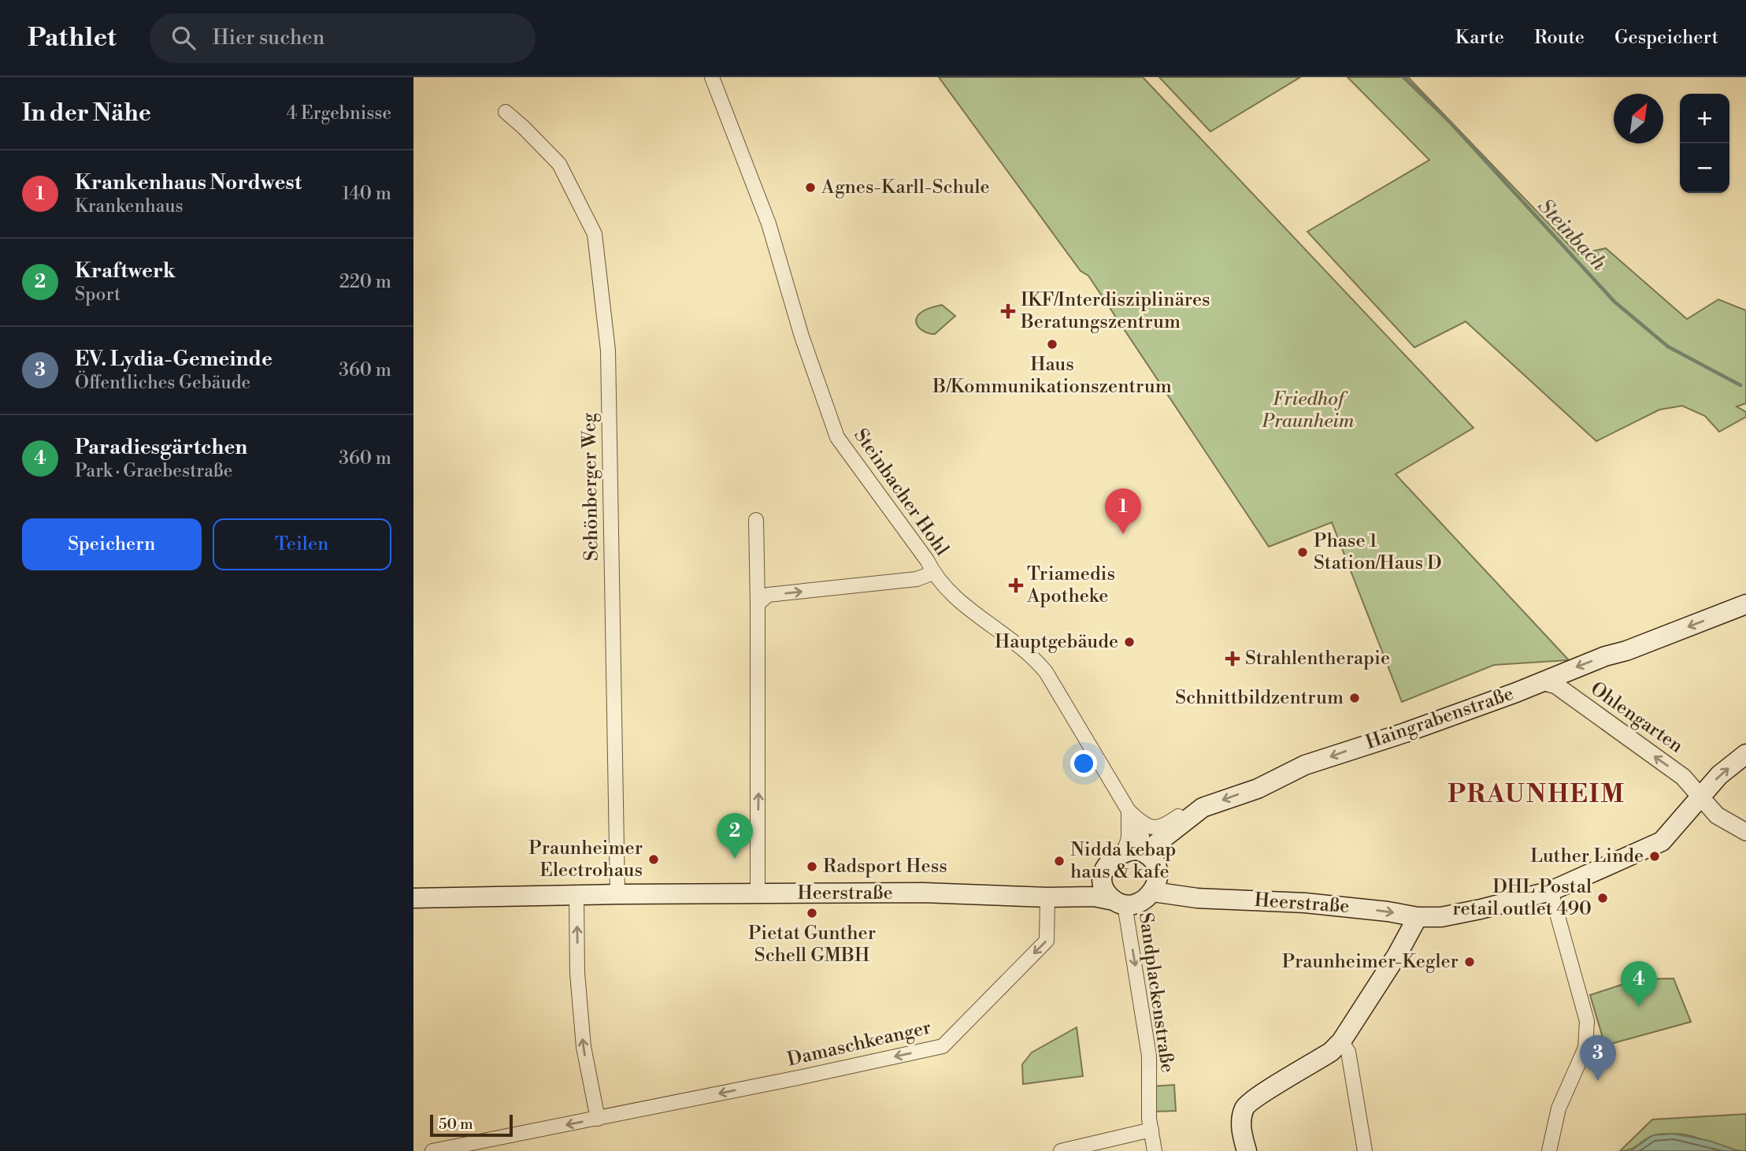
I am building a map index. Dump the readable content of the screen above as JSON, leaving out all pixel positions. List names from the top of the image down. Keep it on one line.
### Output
{"streets":{"main road":["Haingrabenstraße","Heerstraße"],"street":["Schönberger Weg","Steinbacher Hohl","Ohlengarten","Sandplackenstraße","Damaschkeanger"]},"crossings":[["Schönberger Weg","Heerstraße"],["Steinbacher Hohl","Haingrabenstraße"],["Steinbacher Hohl","Heerstraße"],["Steinbacher Hohl","Sandplackenstraße"],["Ohlengarten","Haingrabenstraße"],["Ohlengarten","Heerstraße"],["Haingrabenstraße","Heerstraße"],["Haingrabenstraße","Sandplackenstraße"],["Heerstraße","Sandplackenstraße"],["Heerstraße","Damaschkeanger"]],"one_way":["Ohlengarten","Haingrabenstraße","Sandplackenstraße","Damaschkeanger"],"districts":["PRAUNHEIM"],"water":["Steinbach"],"parks":["Friedhof Praunheim"],"places":{"other":["Agnes-Karll-Schule","Haus B/Kommunikationszentrum","Phase 1 Station/Haus D","Hauptgebäude","Schnittbildzentrum","Luther Linde","Praunheimer Electrohaus","Nidda kebap haus & kafe","Radsport Hess","DHL Postal retail outlet 490","Pietat Gunther Schell GMBH","Praunheimer-Kegler"],"health":["IKF/Interdisziplinäres Beratungszentrum","Triamedis Apotheke","Strahlentherapie"]},"scale_bar":"50 m","north":"top right","page":{"header":"Pathlet","search":"Hier suchen","nav":["Karte","Route","Gespeichert"],"heading":["In der Nähe","4 Ergebnisse"],"map_buttons":["+","−"],"list":[{"mark":"1","name":"Krankenhaus Nordwest","note":"Krankenhaus","value":"140 m"},{"mark":"2","name":"Kraftwerk","note":"Sport","value":"220 m"},{"mark":"3","name":"EV. Lydia-Gemeinde","note":"Öffentliches Gebäude","value":"360 m"},{"mark":"4","name":"Paradiesgärtchen","note":"Park · Graebestraße","value":"360 m"}],"pins":["1","2","4","3"],"buttons":["Speichern","Teilen"],"scale":"50 m"}}
